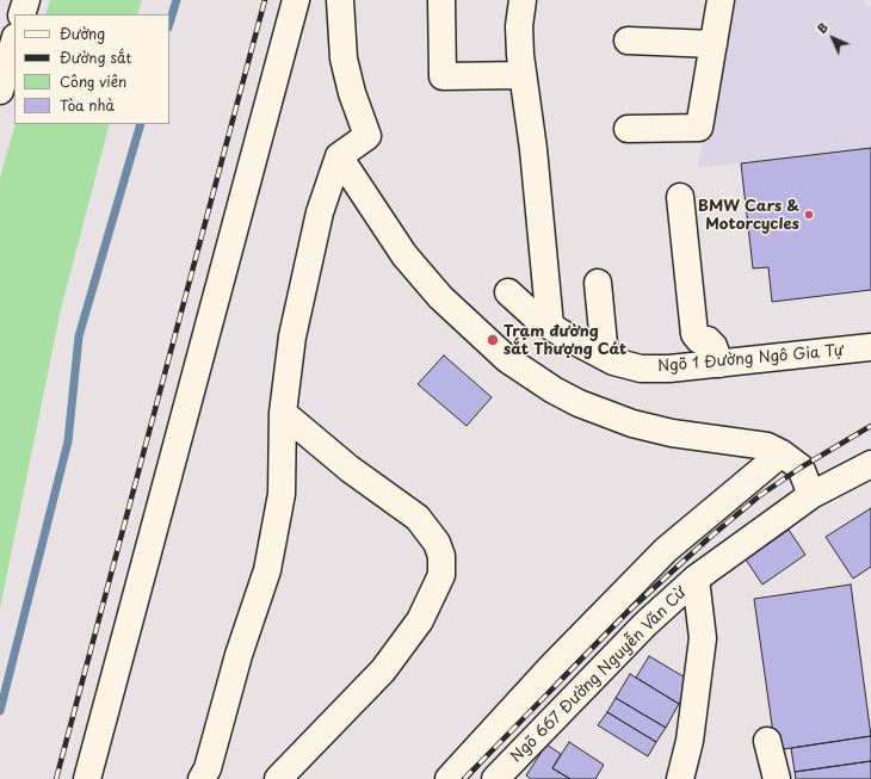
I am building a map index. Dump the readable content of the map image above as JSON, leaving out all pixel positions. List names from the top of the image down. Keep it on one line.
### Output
{"streets":{"street":["Ngõ 1 Đường Ngô Gia Tự","Ngõ 667 Đường Nguyễn Văn Cừ"]},"places":["BMW Cars & Motorcycles","Trạm đường sắt Thượng Cát"],"legend":["Đường","Đường sắt","Công viên","Tòa nhà"],"north":"top left"}
